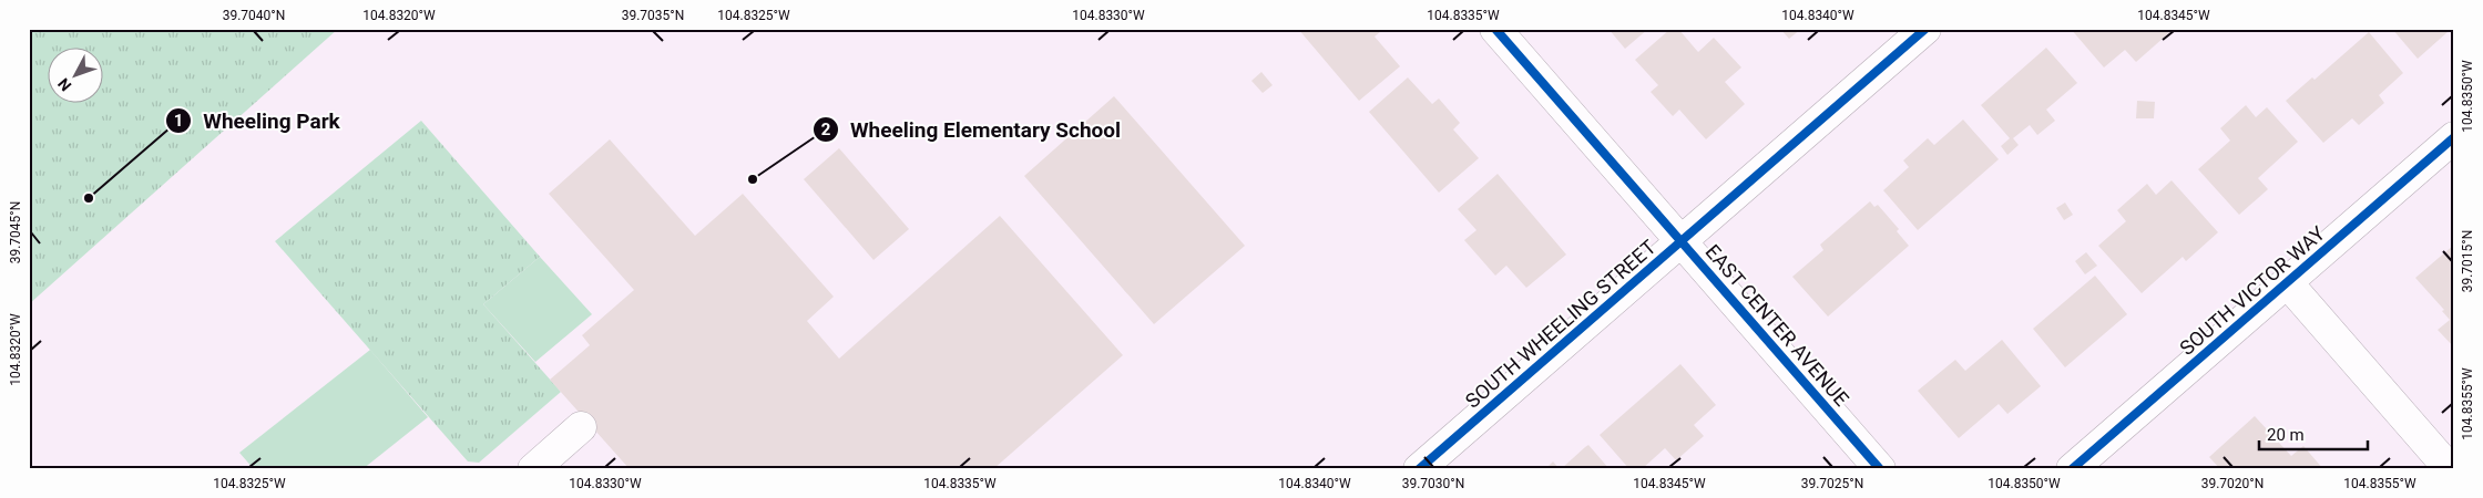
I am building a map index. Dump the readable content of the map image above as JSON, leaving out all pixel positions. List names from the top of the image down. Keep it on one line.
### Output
{"streets":{"street":["SOUTH VICTOR WAY","SOUTH WHEELING STREET","EAST CENTER AVENUE"]},"crossings":[["SOUTH WHEELING STREET","EAST CENTER AVENUE"]],"places":["Wheeling Elementary School","Wheeling Park"],"scale_bar":"20 m","north":"bottom left","coordinates":["39.7040°N","104.8320°W","39.7035°N","104.8325°W","104.8330°W","104.8335°W","104.8340°W","104.8345°W","104.8350°W","39.7045°N","39.7015°N","104.8355°W","39.7030°N","39.7025°N","39.7020°N"]}
